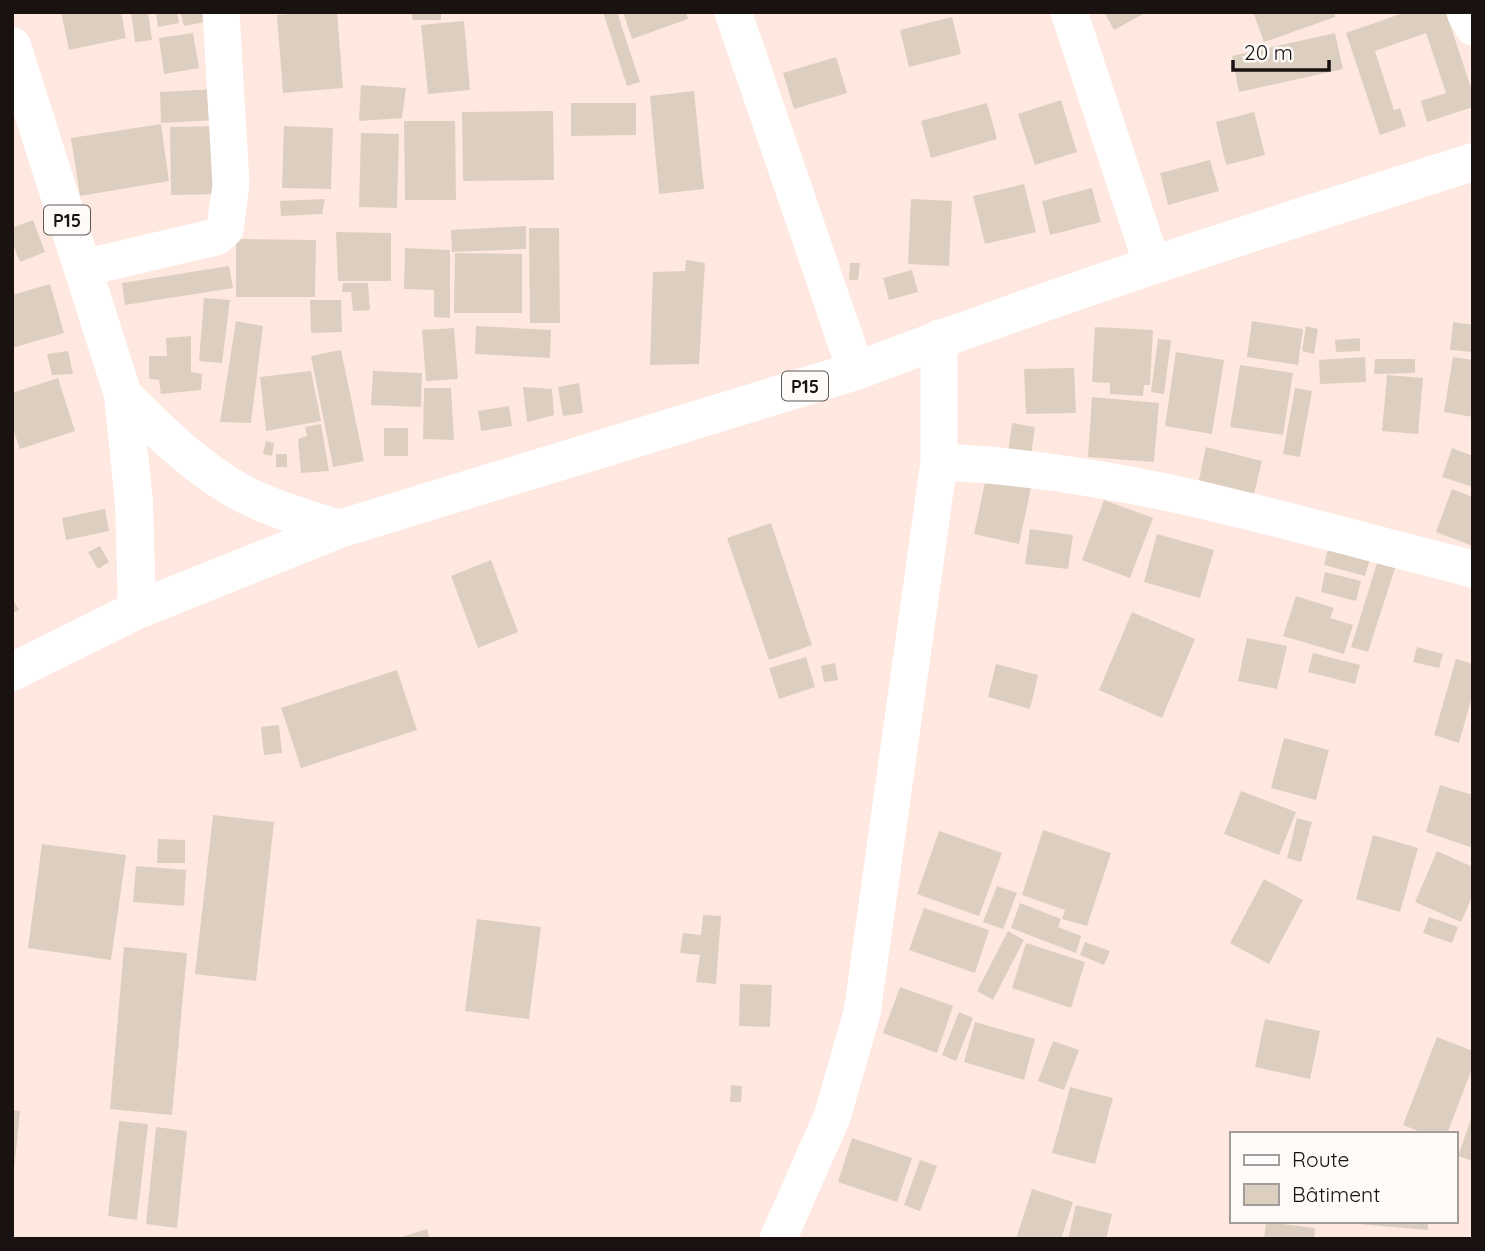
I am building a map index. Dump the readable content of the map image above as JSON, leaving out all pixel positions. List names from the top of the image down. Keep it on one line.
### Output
{"streets":{"main road":["P15"]},"legend":["Route","Bâtiment"],"scale_bar":"20 m"}
